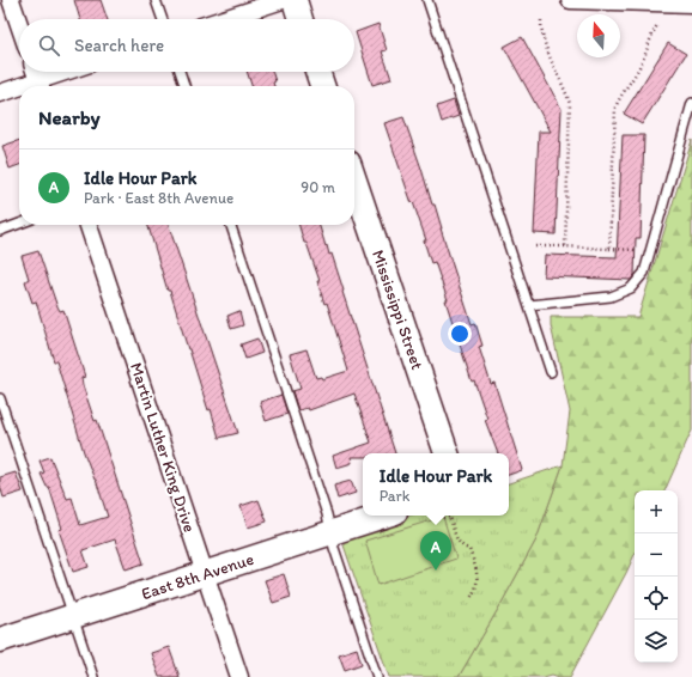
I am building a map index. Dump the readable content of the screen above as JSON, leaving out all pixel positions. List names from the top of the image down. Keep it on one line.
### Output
{"streets":{"street":["Mississippi Street","Martin Luther King Drive","East 8th Avenue"]},"crossings":[["Martin Luther King Drive","East 8th Avenue"]],"north":"top","page":{"search":"Search here","heading":"Nearby","list":[{"mark":"A","name":"Idle Hour Park","note":"Park · East 8th Avenue","value":"90 m"}],"popup":["Idle Hour Park","Park"],"map_buttons":["+","−"],"pins":"A"}}
